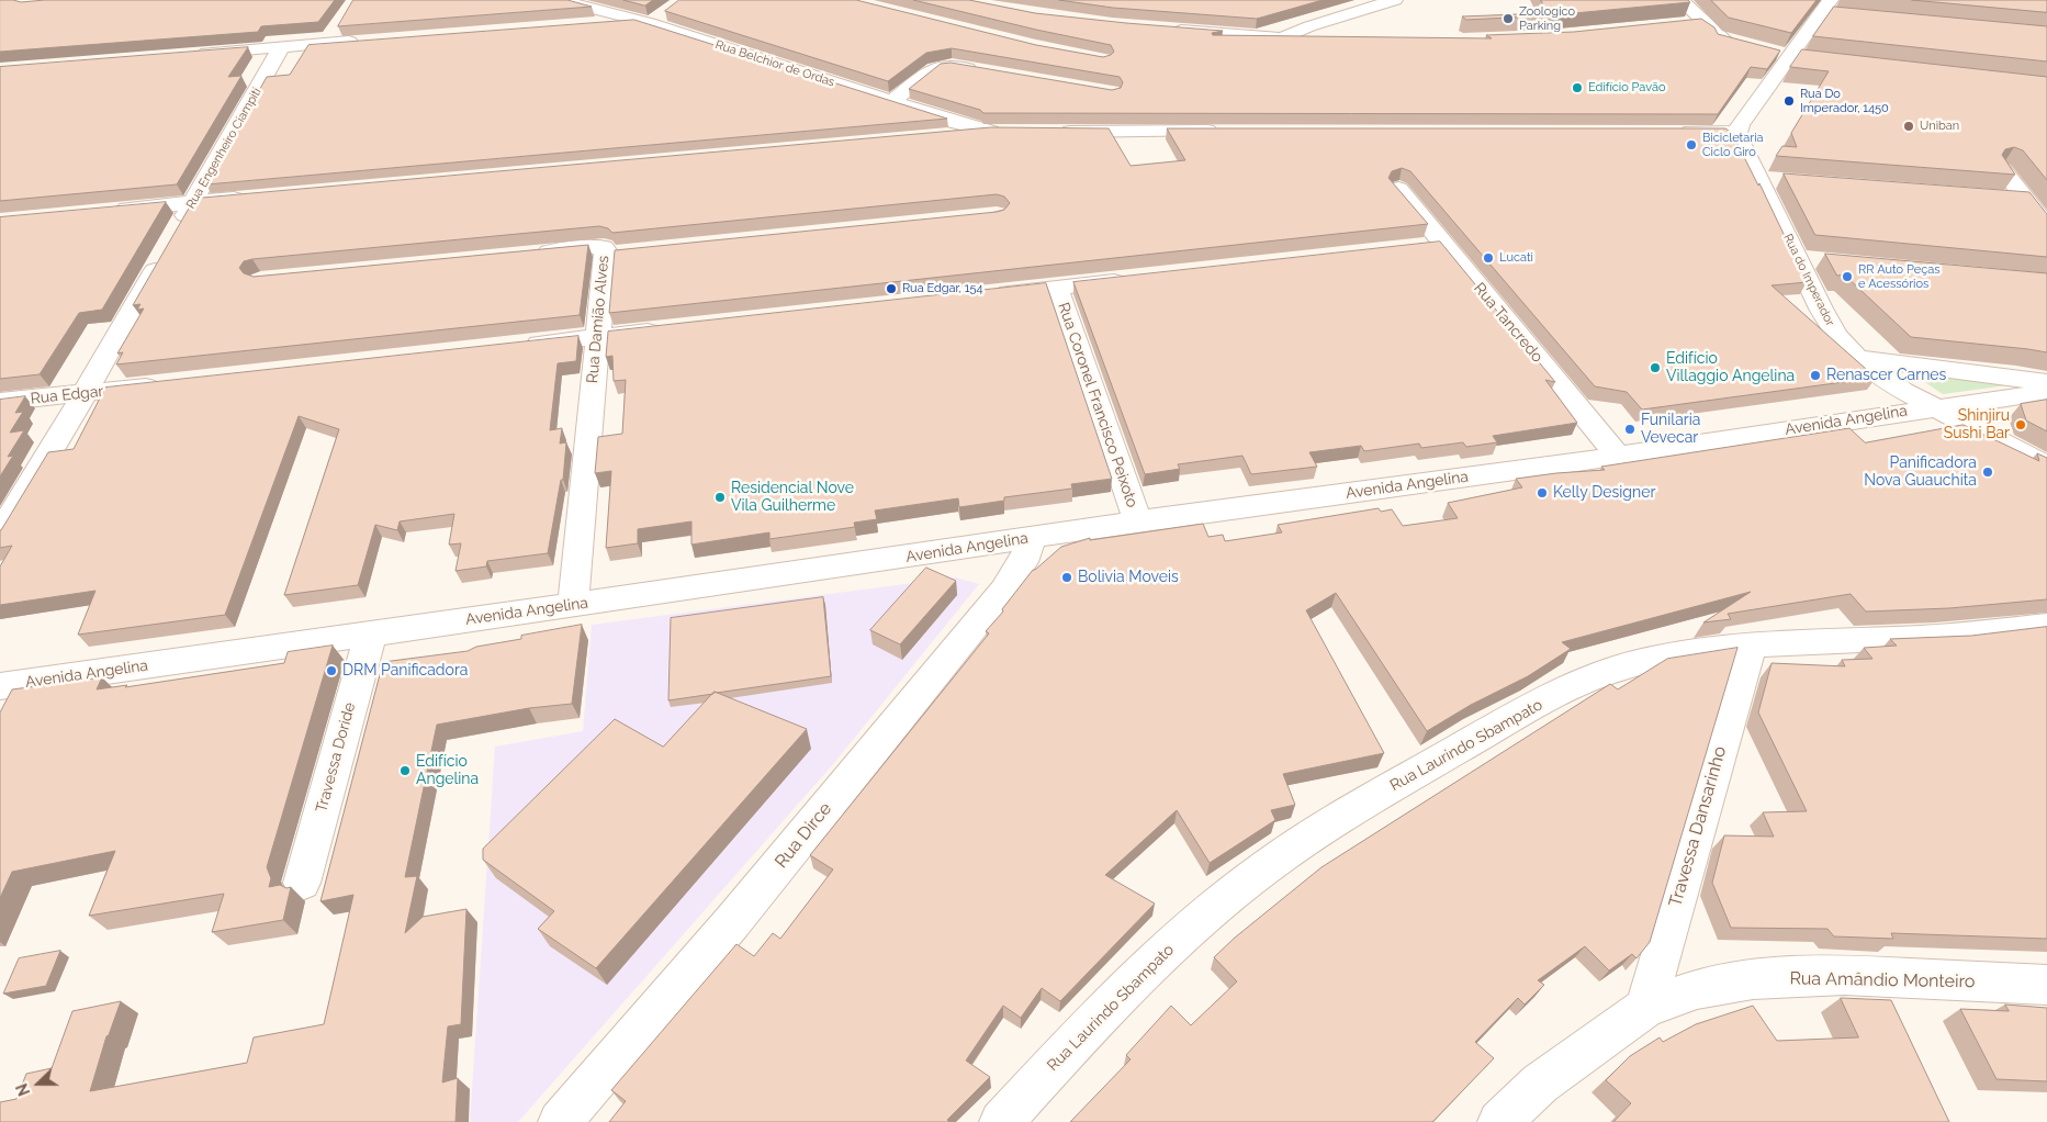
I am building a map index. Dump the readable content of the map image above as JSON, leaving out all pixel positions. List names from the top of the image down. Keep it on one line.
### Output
{"streets":{"street":["Rua Belchior de Ordas","Rua Engenheiro Ciampiti","Rua do Imperador","Rua Damião Alves","Rua Tancredo","Rua Edgar","Rua Coronel Francisco Peixoto","Avenida Angelina","Rua Laurindo Sbampato","Travessa Doride","Travessa Dansarinho","Rua Dirce","Rua Amândio Monteiro"]},"crossings":[["Rua Engenheiro Ciampiti","Rua Edgar"],["Rua do Imperador","Avenida Angelina"],["Rua Damião Alves","Avenida Angelina"],["Rua Tancredo","Avenida Angelina"],["Rua Coronel Francisco Peixoto","Avenida Angelina"],["Avenida Angelina","Travessa Doride"],["Avenida Angelina","Rua Dirce"],["Rua Laurindo Sbampato","Travessa Dansarinho"],["Travessa Dansarinho","Rua Amândio Monteiro"]],"places":["Zoologico Parking","Edifício Pavão","Rua Do Imperador, 1450","Uniban","Bicicletaria Ciclo Giro","Lucati","RR Auto Peças e Acessórios","Rua Edgar, 154","Edifício Villaggio Angelina","Renascer Carnes","Shinjiru Sushi Bar","Funilaria Vevecar","Panificadora Nova Guauchita","Kelly Designer","Residencial Nove Vila Guilherme","Bolivia Moveis","DRM Panificadora","Edifício Angelina"],"north":"left"}
